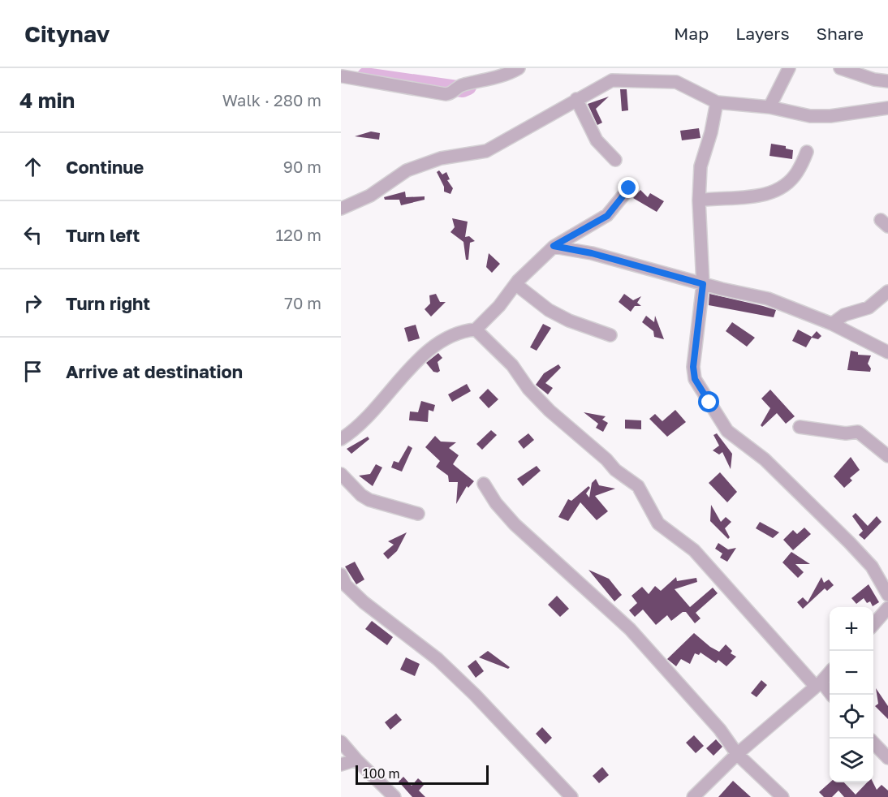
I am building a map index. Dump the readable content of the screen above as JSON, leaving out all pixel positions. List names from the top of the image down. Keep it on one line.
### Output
{"scale_bar":"100 m","page":{"header":"Citynav","nav":["Map","Layers","Share"],"heading":["4 min","Walk · 280 m"],"list":[["Continue","90 m"],["Turn left","120 m"],["Turn right","70 m"],"Arrive at destination"],"map_buttons":["+","−"],"scale":"100 m"}}
